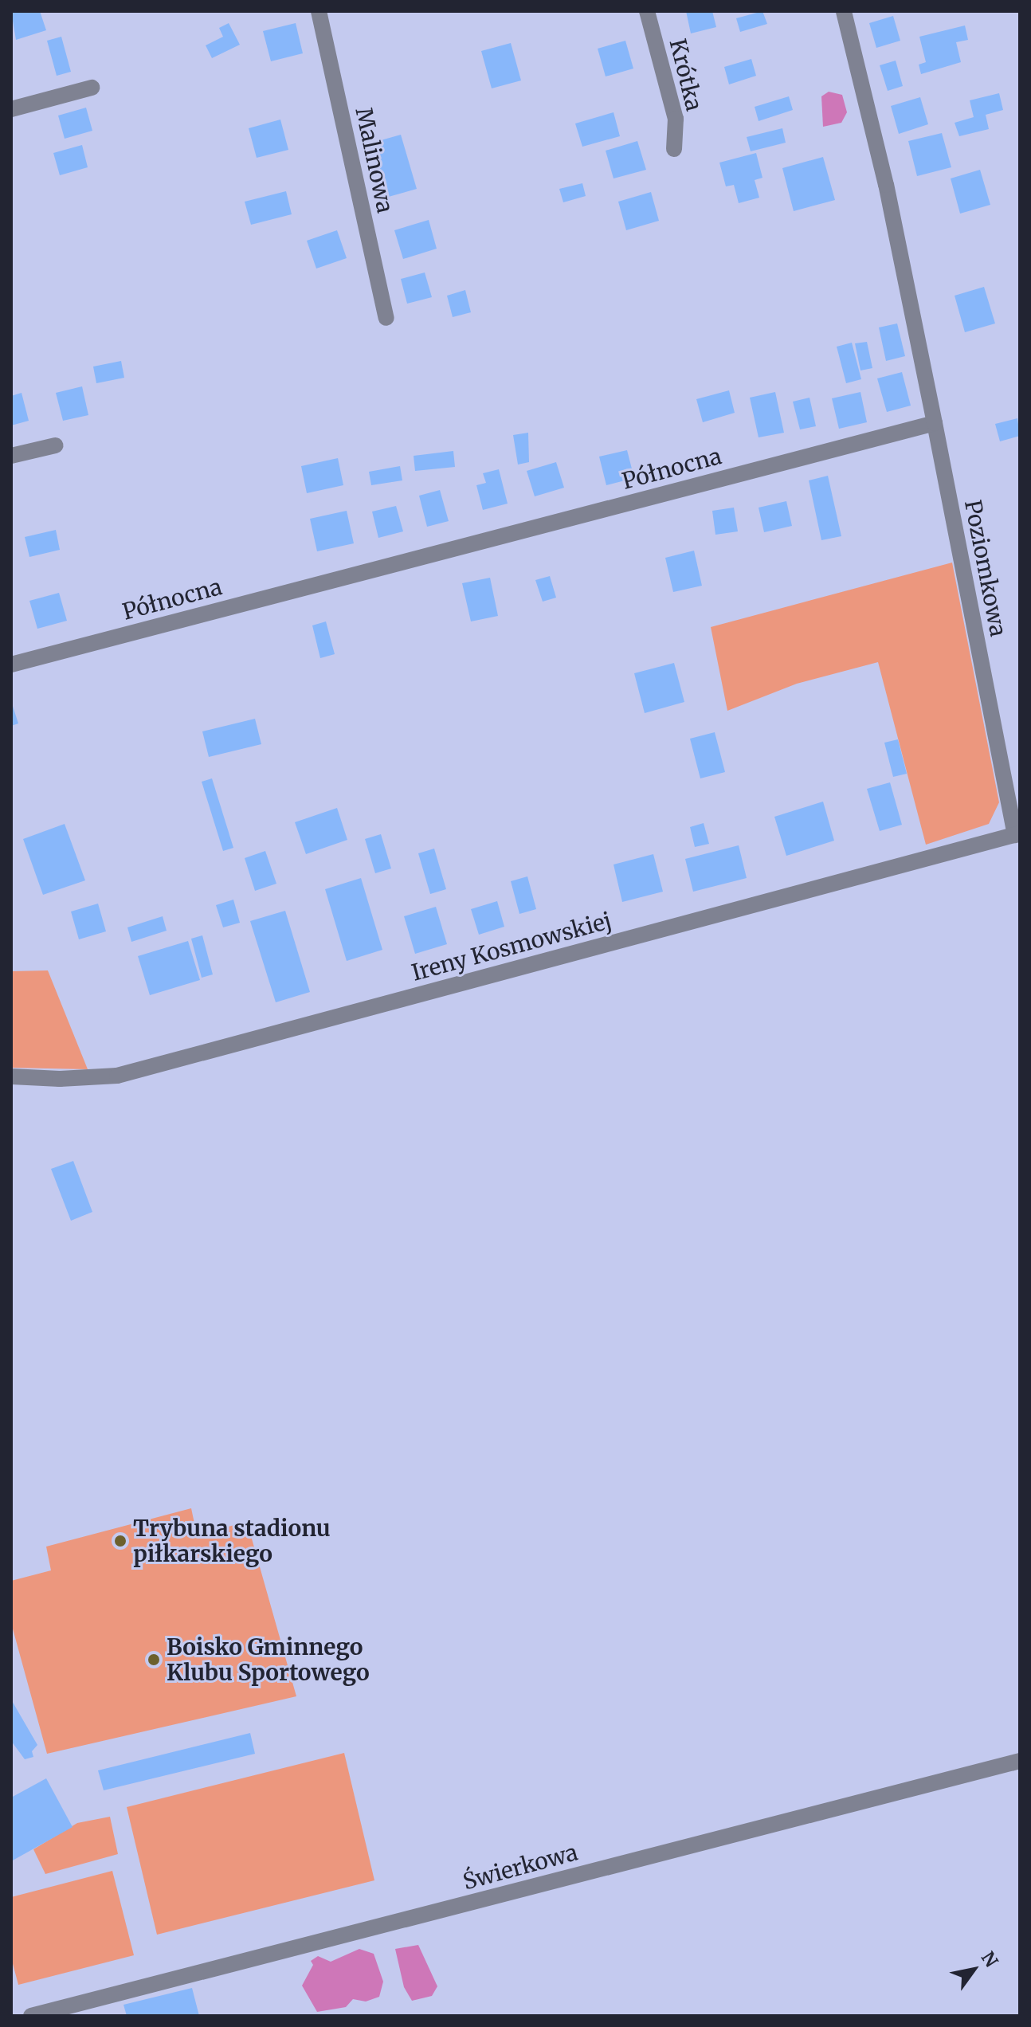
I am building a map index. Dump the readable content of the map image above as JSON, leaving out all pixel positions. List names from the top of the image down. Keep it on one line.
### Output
{"streets":{"street":["Krótka","Malinowa","Północna","Poziomkowa","Ireny Kosmowskiej","Świerkowa"]},"crossings":[["Północna","Poziomkowa"],["Poziomkowa","Ireny Kosmowskiej"]],"places":["Trybuna stadionu piłkarskiego","Boisko Gminnego Klubu Sportowego"],"north":"top right"}
